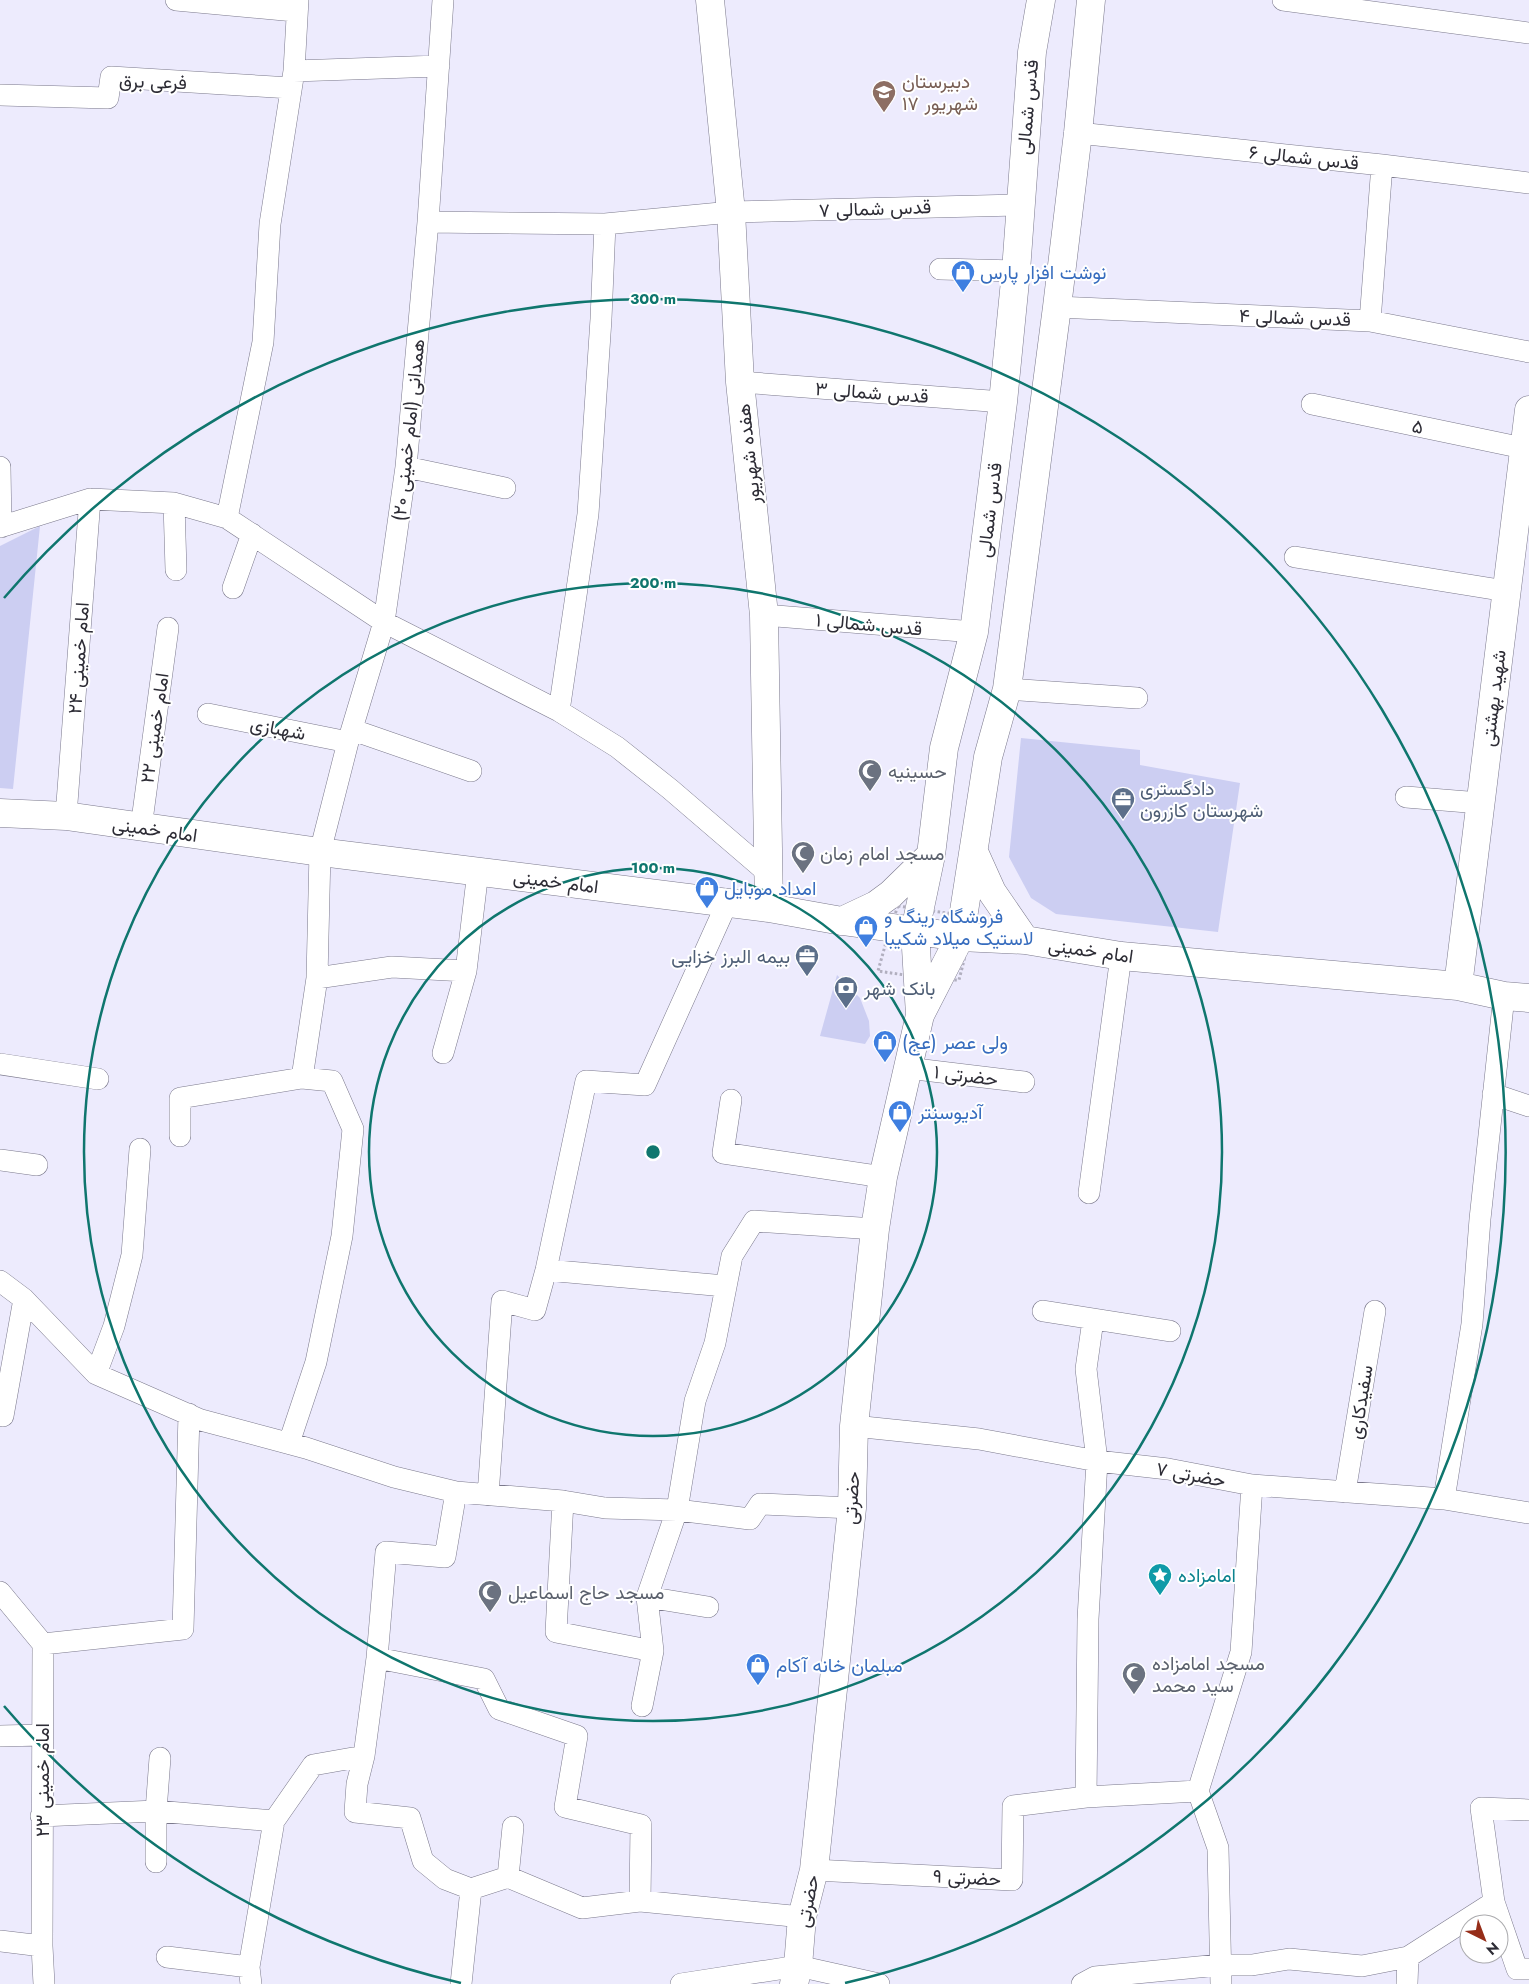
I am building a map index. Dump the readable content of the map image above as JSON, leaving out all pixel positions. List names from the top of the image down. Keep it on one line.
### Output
{"streets":{"main road":["قدس شمالی","هفده شهریور","شهید بهشتی","امام خمینی","حضرتی"],"street":["فرعی برق","قدس شمالی ۶","۷ قدس شمالی","قدس شمالی ۴","۳ قدس شمالی","۵","همدانی (امام خمینی ۲۰)","قدس شمالی ۱","امام خمینی ۲۴","امام خمینی ۲۲","شهبازی","حضرتی ۱","سفیدکاری","حضرتی ۷","امام خمینی ۲۳","حضرتی ۹"]},"crossings":[["قدس شمالی","۷ قدس شمالی"],["قدس شمالی","۳ قدس شمالی"],["قدس شمالی","قدس شمالی ۱"],["قدس شمالی","امام خمینی"],["قدس شمالی","حضرتی"],["۷ قدس شمالی","همدانی (امام خمینی ۲۰)"],["۷ قدس شمالی","هفده شهریور"],["۳ قدس شمالی","هفده شهریور"],["۵","شهید بهشتی"],["همدانی (امام خمینی ۲۰)","شهبازی"],["همدانی (امام خمینی ۲۰)","امام خمینی"],["هفده شهریور","قدس شمالی ۱"],["هفده شهریور","امام خمینی"],["امام خمینی ۲۴","امام خمینی"],["شهید بهشتی","امام خمینی"],["امام خمینی ۲۲","امام خمینی"],["حضرتی ۱","حضرتی"],["سفیدکاری","حضرتی ۷"],["حضرتی ۷","حضرتی"],["حضرتی","حضرتی ۹"]],"places":{"school or university":["دبیرستان ۱۷ شهریور"],"shop":["نوشت افزار پارس","امداد موبایل","فروشگاه رینگ و لاستیک میلاد شکیبا","ولی عصر (عج)","آدیوسنتر","مبلمان خانه آکام"],"mosque":["حسینیه","مسجد امام زمان","مسجد حاج اسماعیل","مسجد امامزاده سید محمد"],"office":["دادگستری شهرستان کازرون","بیمه البرز خزایی"],"bank":["بانک شهر"],"place":["امامزاده"]},"north":"bottom right","rings":["300 m","200 m","100 m"]}
